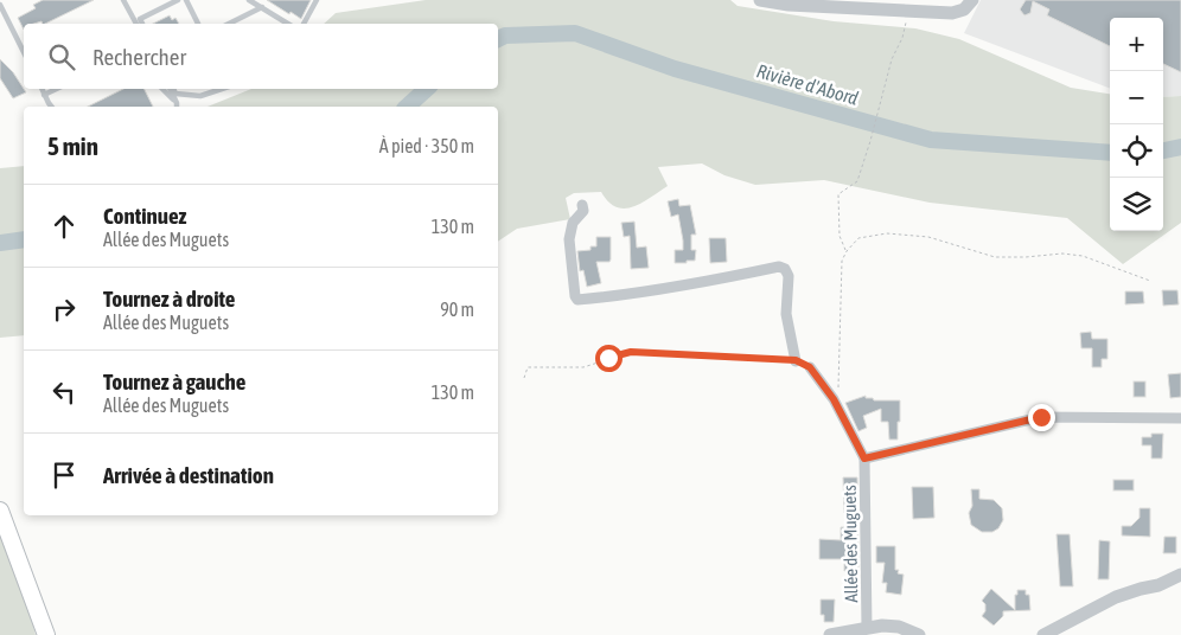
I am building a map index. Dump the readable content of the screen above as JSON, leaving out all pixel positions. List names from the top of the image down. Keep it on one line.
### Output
{"streets":{"street":["Allée des Muguets"]},"water":["Rivière d'Abord"],"page":{"map_buttons":["+","−"],"search":"Rechercher","heading":["5 min","À pied · 350 m"],"list":[["Continuez","Allée des Muguets","130 m"],["Tournez à droite","Allée des Muguets","90 m"],["Tournez à gauche","Allée des Muguets","130 m"],"Arrivée à destination"]}}
